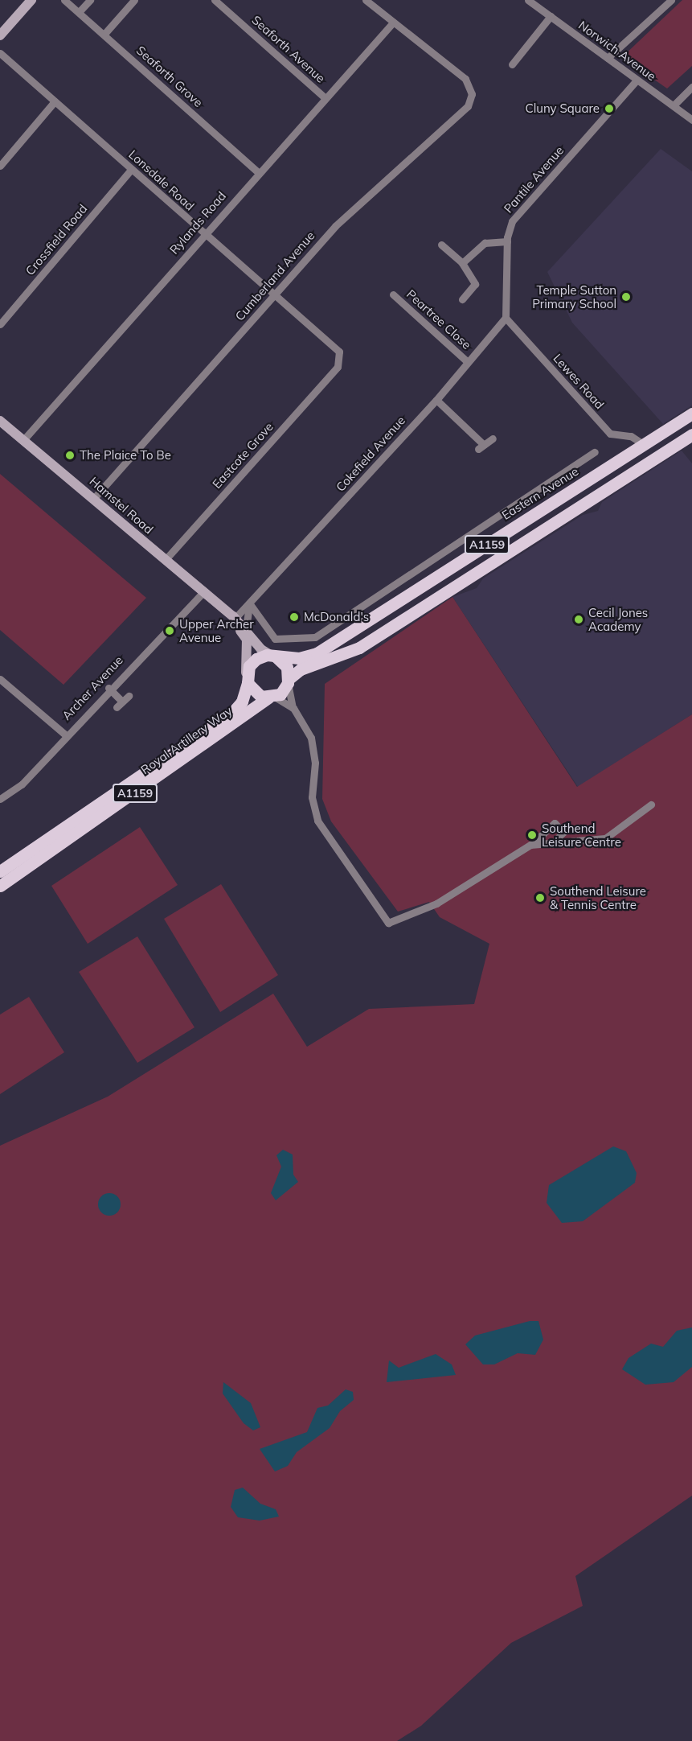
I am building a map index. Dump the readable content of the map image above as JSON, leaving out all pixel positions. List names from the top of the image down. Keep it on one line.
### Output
{"streets":{"main road":["Eastern Avenue","A1159","Royal Artillery Way"],"street":["Seaforth Avenue","Norwich Avenue","Seaforth Grove","Pantile Avenue","Lonsdale Road","Rylands Road","Crossfield Road","Cumberland Avenue","Peartree Close","Lewes Road","Cokefield Avenue","Eastcote Grove","Hamstel Road","Archer Avenue"]},"crossings":[["Seaforth Avenue","Rylands Road"],["Norwich Avenue","Pantile Avenue"],["Seaforth Grove","Rylands Road"],["Pantile Avenue","Lewes Road"],["Pantile Avenue","Cokefield Avenue"],["Lonsdale Road","Rylands Road"],["Lonsdale Road","Crossfield Road"],["Lonsdale Road","Cumberland Avenue"],["Lonsdale Road","Eastcote Grove"],["Rylands Road","Cumberland Avenue"],["Rylands Road","Hamstel Road"],["Cumberland Avenue","Hamstel Road"],["Peartree Close","Cokefield Avenue"],["Lewes Road","Cokefield Avenue"],["Lewes Road","Eastern Avenue"],["Cokefield Avenue","Hamstel Road"],["Eastcote Grove","Hamstel Road"],["Eastern Avenue","Hamstel Road"],["Eastern Avenue","A1159"],["Eastern Avenue","Royal Artillery Way"],["Hamstel Road","A1159"],["Hamstel Road","Archer Avenue"],["Hamstel Road","Royal Artillery Way"],["A1159","Royal Artillery Way"]],"places":["Cluny Square","Temple Sutton Primary School","The Plaice To Be","McDonald's","Cecil Jones Academy","Upper Archer Avenue","Southend Leisure Centre","Southend Leisure & Tennis Centre"]}
